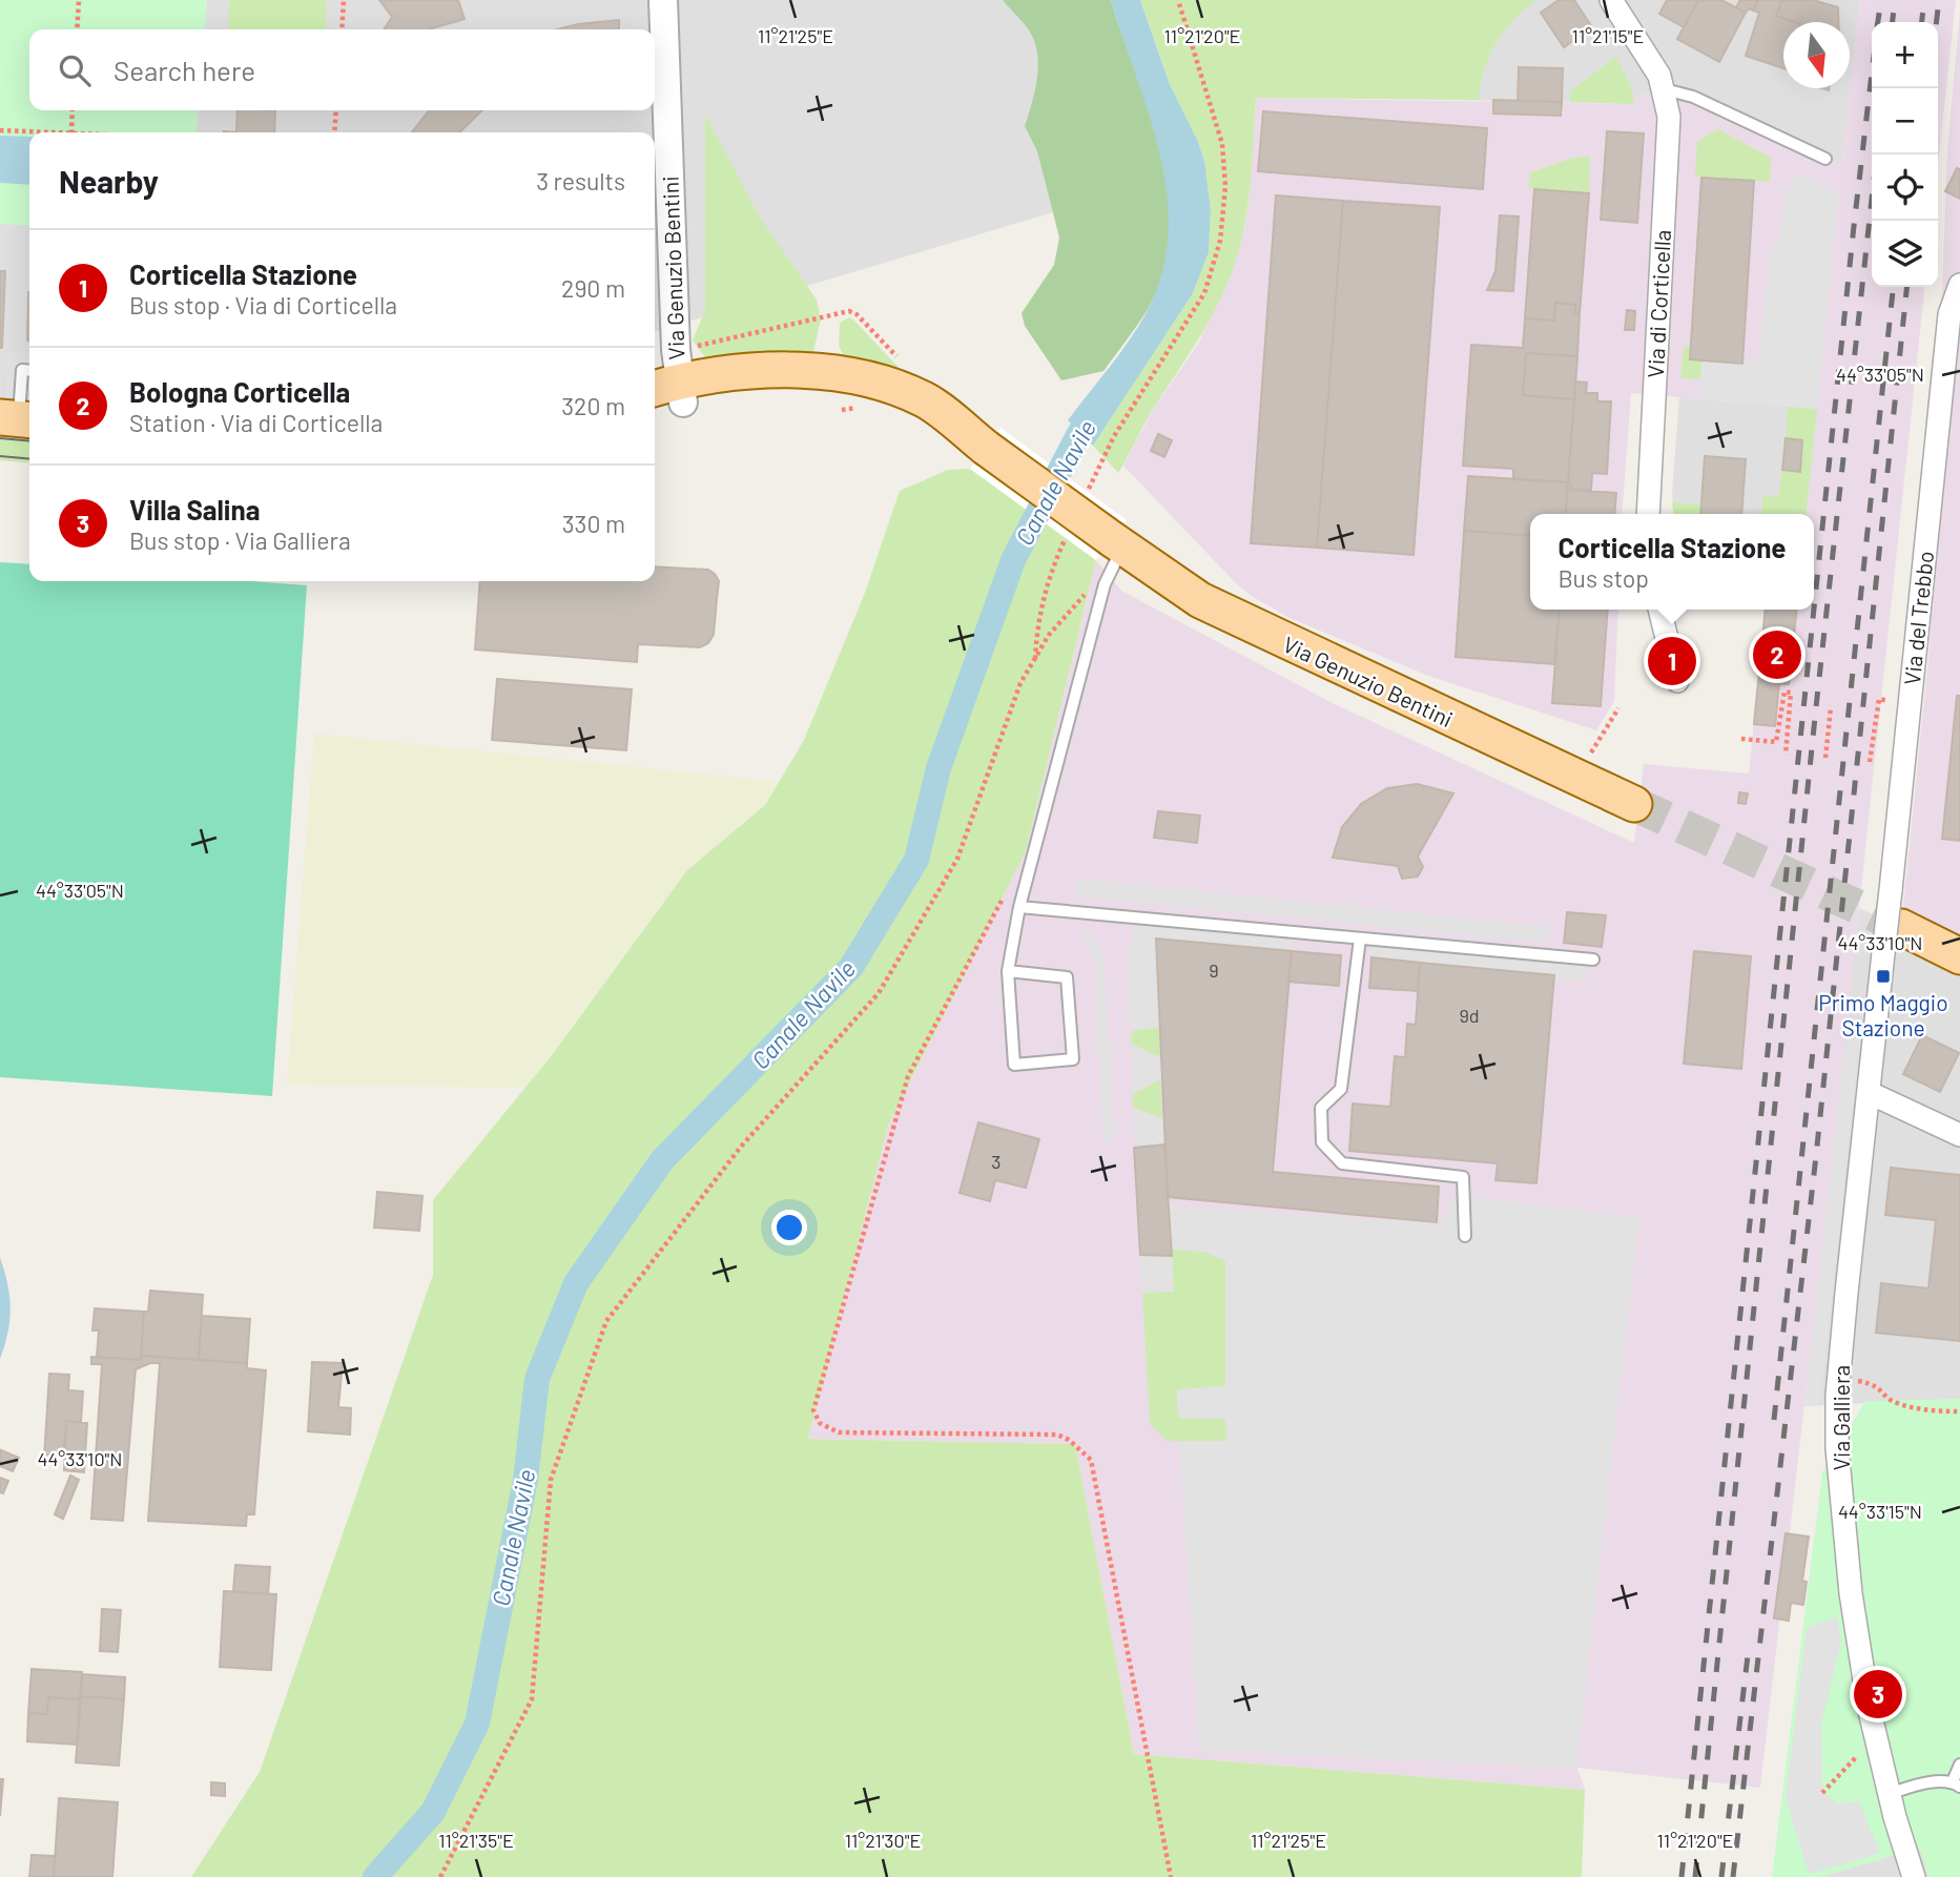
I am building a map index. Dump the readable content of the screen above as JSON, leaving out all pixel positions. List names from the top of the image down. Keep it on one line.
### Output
{"streets":{"main road":["Via Genuzio Bentini"],"street":["Via di Corticella","Via del Trebbo","Via Galliera"]},"crossings":[["Via del Trebbo","Via Galliera"]],"water":["Canale Navile"],"places":{"transit":["Primo Maggio Stazione"]},"house_numbers":["9","9d","3"],"north":"bottom","page":{"map_buttons":["+","−"],"search":"Search here","heading":["Nearby","3 results"],"list":[{"mark":"1","name":"Corticella Stazione","note":"Bus stop · Via di Corticella","value":"290 m"},{"mark":"2","name":"Bologna Corticella","note":"Station · Via di Corticella","value":"320 m"},{"mark":"3","name":"Villa Salina","note":"Bus stop · Via Galliera","value":"330 m"}],"popup":["Corticella Stazione","Bus stop"],"pins":["2","1","3"]},"coordinates":["11°21'25\"E","11°21'20\"E","11°21'15\"E","44°33'05\"N","44°33'10\"N","44°33'15\"N","11°21'35\"E","11°21'30\"E"]}
